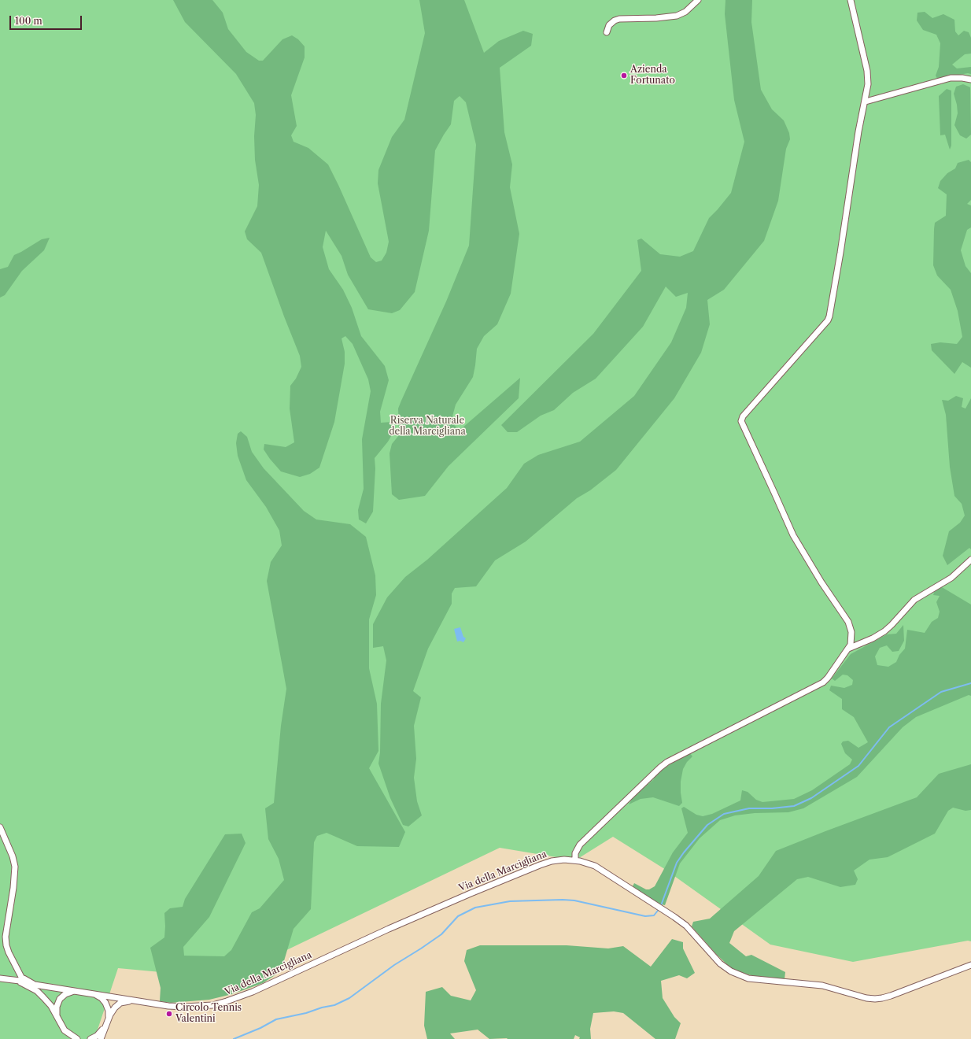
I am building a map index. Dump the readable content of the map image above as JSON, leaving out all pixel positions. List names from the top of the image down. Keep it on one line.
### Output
{"streets":{"street":["Via della Marcigliana"]},"parks":["Riserva Naturale della Marcigliana"],"places":["Azienda Fortunato","Circolo Tennis Valentini"],"scale_bar":"100 m"}
